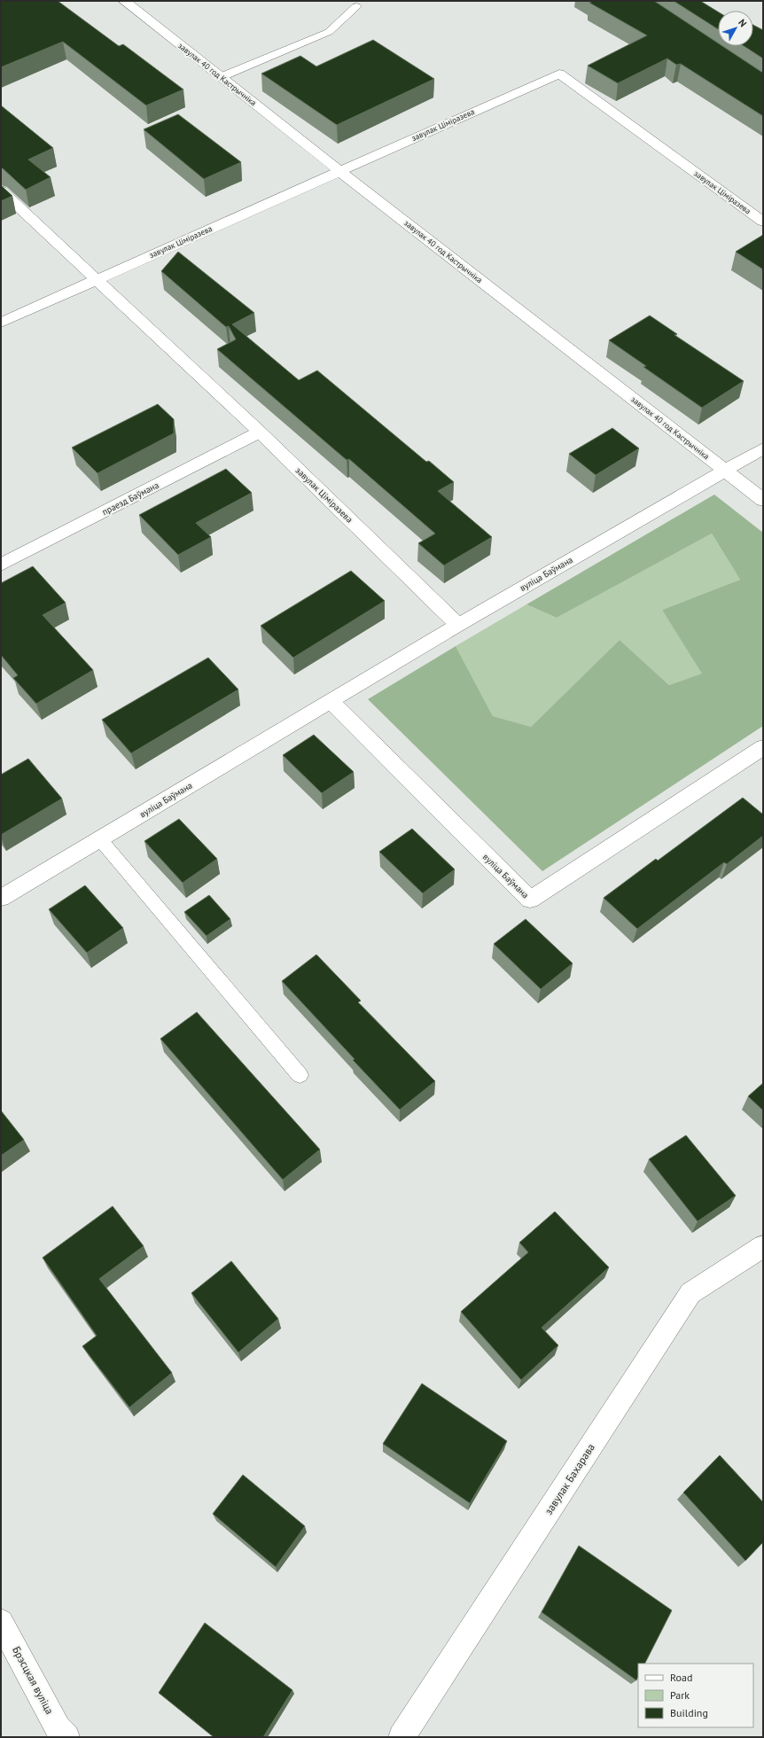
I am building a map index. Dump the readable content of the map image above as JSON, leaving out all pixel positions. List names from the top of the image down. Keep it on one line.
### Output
{"streets":{"street":["завулак 40 год Кастрычніка","завулак Ціміразева","праезд Баўмана","вуліца Баўмана","завулак Бахарава","Брэсцкая вуліца"]},"crossings":[["завулак 40 год Кастрычніка","завулак Ціміразева"],["завулак 40 год Кастрычніка","вуліца Баўмана"],["завулак Ціміразева","праезд Баўмана"],["завулак Ціміразева","вуліца Баўмана"]],"legend":["Road","Park","Building"],"north":"top right"}
